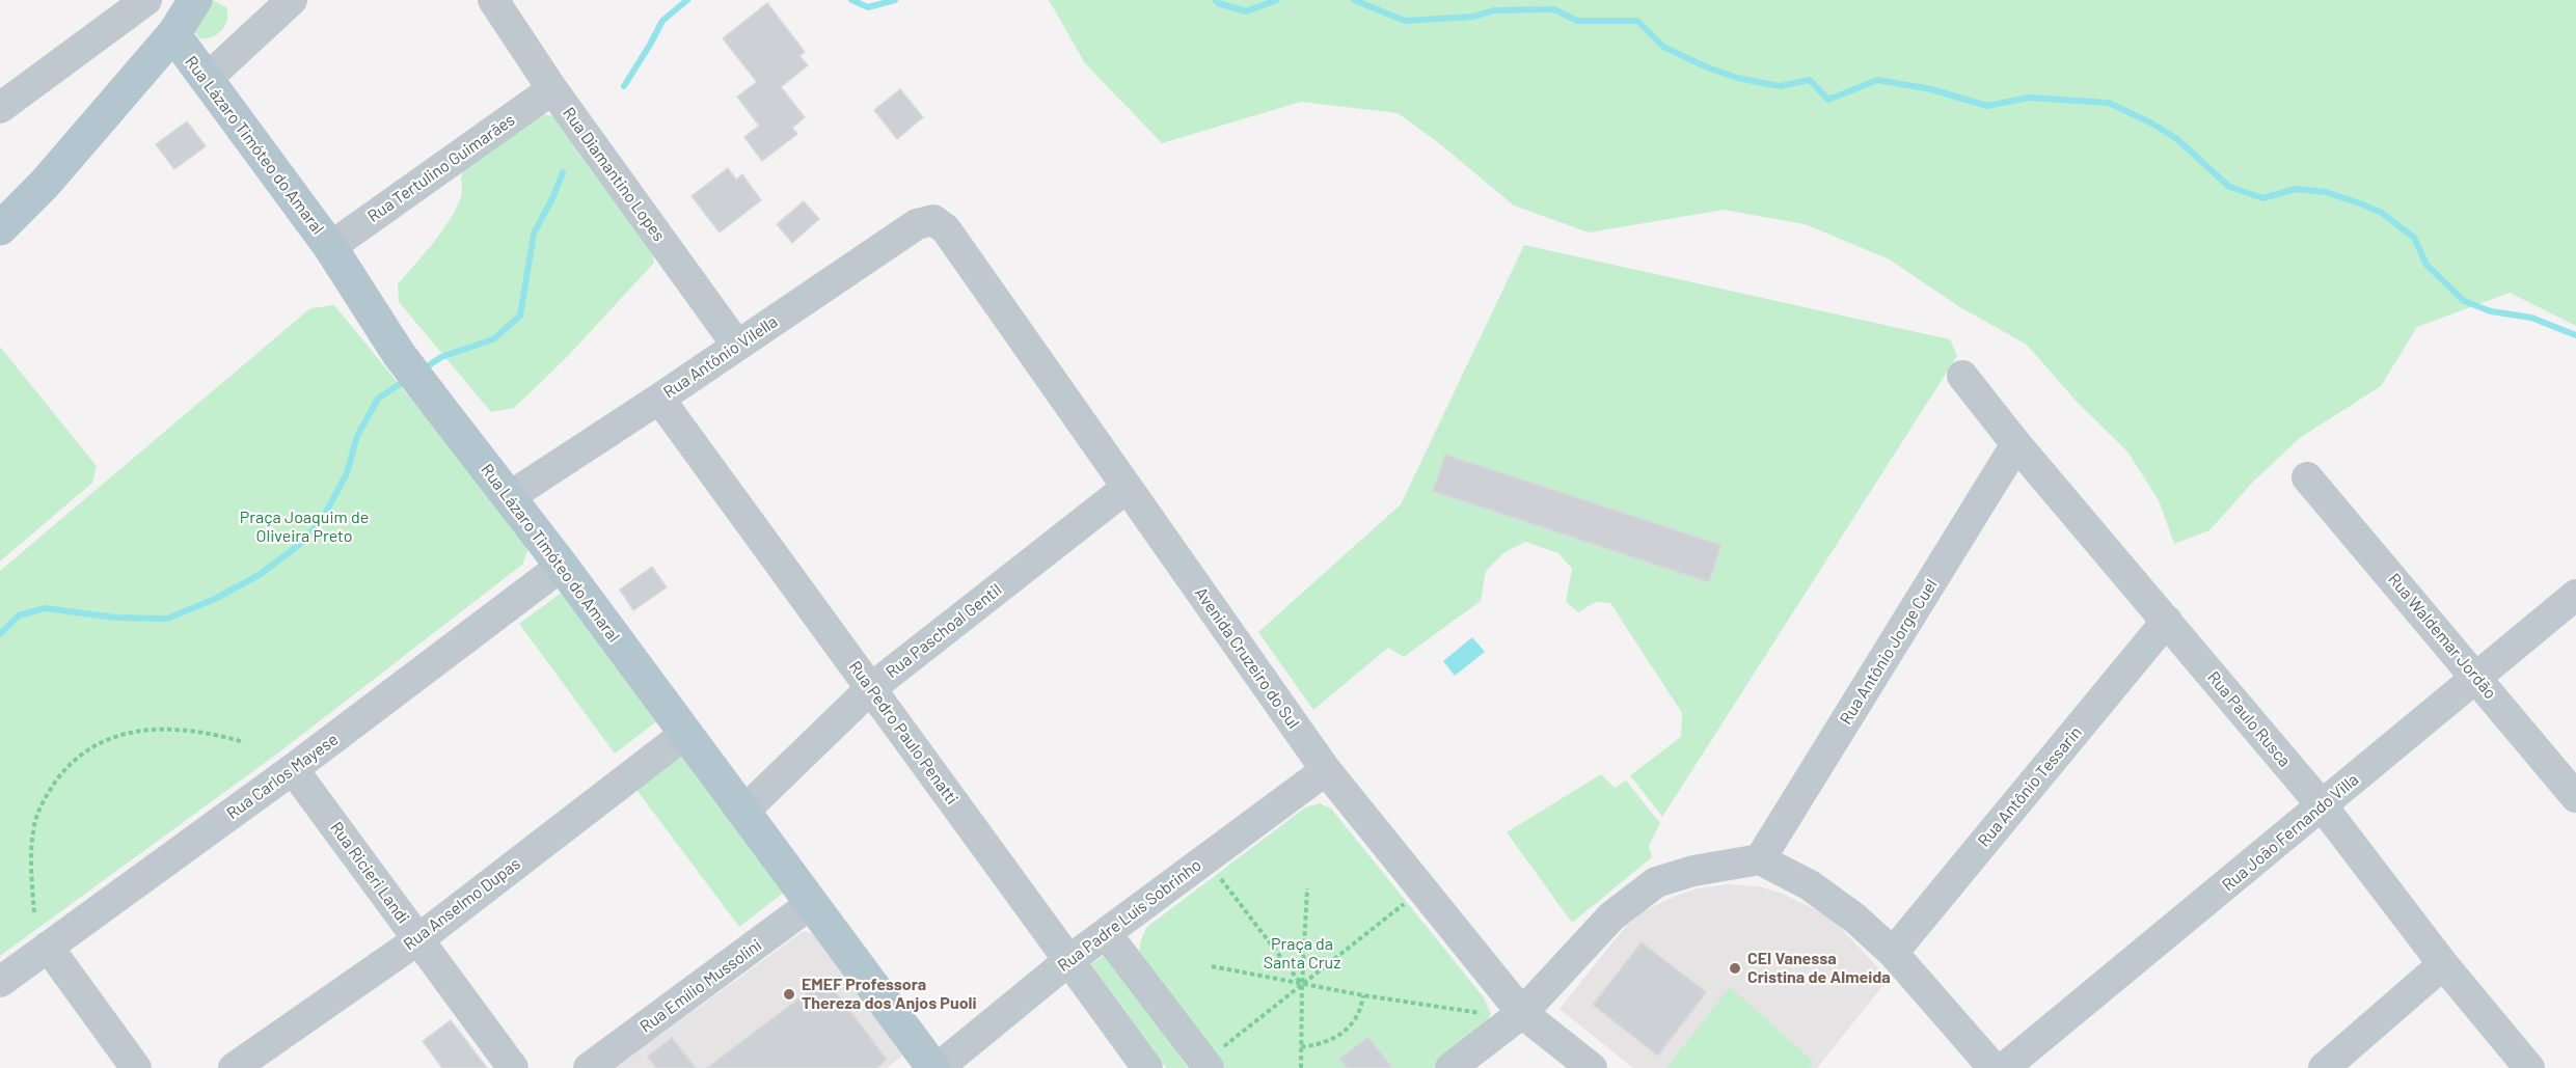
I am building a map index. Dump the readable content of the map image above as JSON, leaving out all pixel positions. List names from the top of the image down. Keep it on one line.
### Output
{"streets":{"main road":["Rua Lázaro Timóteo do Amaral"],"street":["Rua Tertulino Guimarães","Rua Diamantino Lopes","Rua Antônio Vilella","Rua Paschoal Gentil","Rua Waldemar Jordão","Rua Antônio Jorge Cuel","Avenida Cruzeiro do Sul","Rua Paulo Rusca","Rua Pedro Paulo Penatti","Rua Carlos Mayese","Rua Antônio Tessarin","Rua João Fernando Villa","Rua Ricieri Landi","Rua Anselmo Dupas","Rua Padre Luís Sobrinho","Rua Emílio Mussolini"]},"crossings":[["Rua Lázaro Timóteo do Amaral","Rua Tertulino Guimarães"],["Rua Lázaro Timóteo do Amaral","Rua Antônio Vilella"],["Rua Lázaro Timóteo do Amaral","Rua Paschoal Gentil"],["Rua Lázaro Timóteo do Amaral","Rua Carlos Mayese"],["Rua Lázaro Timóteo do Amaral","Rua Anselmo Dupas"],["Rua Lázaro Timóteo do Amaral","Rua Padre Luís Sobrinho"],["Rua Lázaro Timóteo do Amaral","Rua Emílio Mussolini"],["Rua Tertulino Guimarães","Rua Diamantino Lopes"],["Rua Diamantino Lopes","Rua Antônio Vilella"],["Rua Antônio Vilella","Avenida Cruzeiro do Sul"],["Rua Antônio Vilella","Rua Pedro Paulo Penatti"],["Rua Paschoal Gentil","Avenida Cruzeiro do Sul"],["Rua Paschoal Gentil","Rua Pedro Paulo Penatti"],["Rua Waldemar Jordão","Rua João Fernando Villa"],["Rua Antônio Jorge Cuel","Rua Paulo Rusca"],["Avenida Cruzeiro do Sul","Rua Padre Luís Sobrinho"],["Rua Paulo Rusca","Rua Antônio Tessarin"],["Rua Paulo Rusca","Rua João Fernando Villa"],["Rua Pedro Paulo Penatti","Rua Padre Luís Sobrinho"],["Rua Carlos Mayese","Rua Ricieri Landi"],["Rua Ricieri Landi","Rua Anselmo Dupas"]],"parks":["Praça Joaquim de Oliveira Preto","Praça da Santa Cruz"],"places":["CEI Vanessa Cristina de Almeida","EMEF Professora Thereza dos Anjos Puoli"]}
